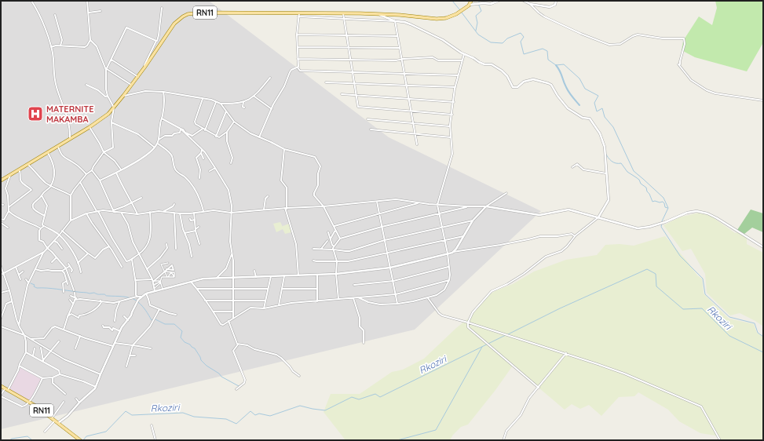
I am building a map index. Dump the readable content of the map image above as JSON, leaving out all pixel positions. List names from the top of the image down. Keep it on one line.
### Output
{"streets":{"main road":["RN11"]},"water":["Rkoziri"],"places":{"hospital":["MATERNITE MAKAMBA"]}}
